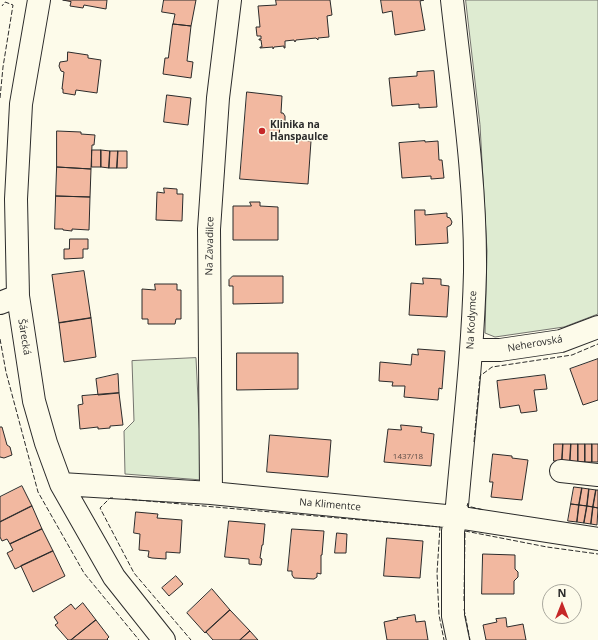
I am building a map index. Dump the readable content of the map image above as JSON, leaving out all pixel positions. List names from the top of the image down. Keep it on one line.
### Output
{"streets":{"street":["Na Zavadilce","Na Kodymce","Šárecká","Neherovská","Na Klimentce"]},"crossings":[["Na Zavadilce","Na Klimentce"],["Na Kodymce","Neherovská"],["Na Kodymce","Na Klimentce"],["Šárecká","Na Klimentce"]],"places":["Klinika na Hanspaulce"],"house_numbers":["1437/18"],"north":"top"}
